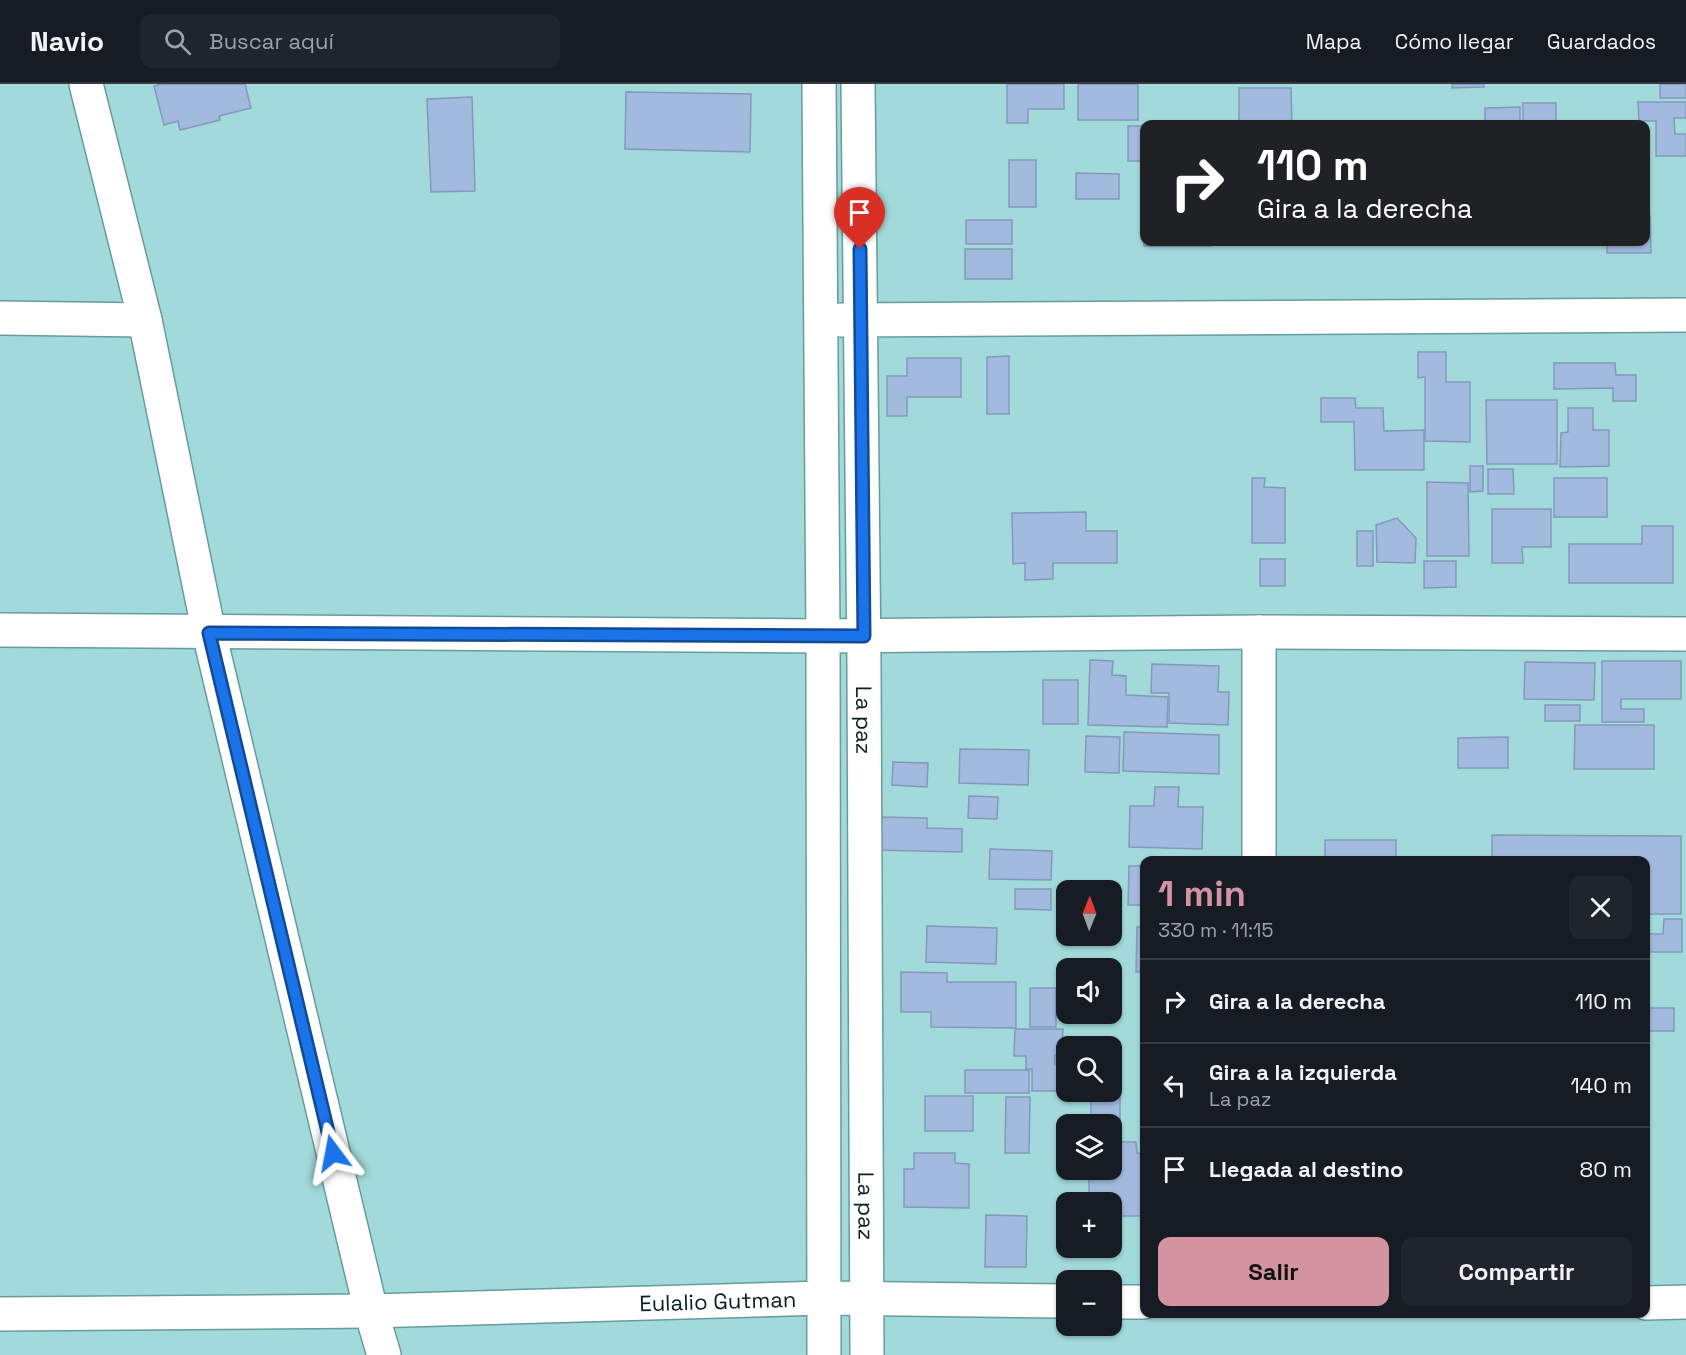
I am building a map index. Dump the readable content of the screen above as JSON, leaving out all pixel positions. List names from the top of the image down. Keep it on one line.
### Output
{"streets":{"street":["La paz","Eulalio Gutman"]},"crossings":[["La paz","Eulalio Gutman"]],"north":"top","page":{"header":"Navio","search":"Buscar aquí","nav":["Mapa","Cómo llegar","Guardados"],"turn":["110 m","Gira a la derecha"],"heading":["1 min","330 m · 11:15"],"map_buttons":["+","−"],"list":[{"name":"Gira a la derecha","value":"110 m"},{"name":"Gira a la izquierda","note":"La paz","value":"140 m"},{"name":"Llegada al destino","value":"80 m"}],"buttons":["Salir","Compartir"]}}
